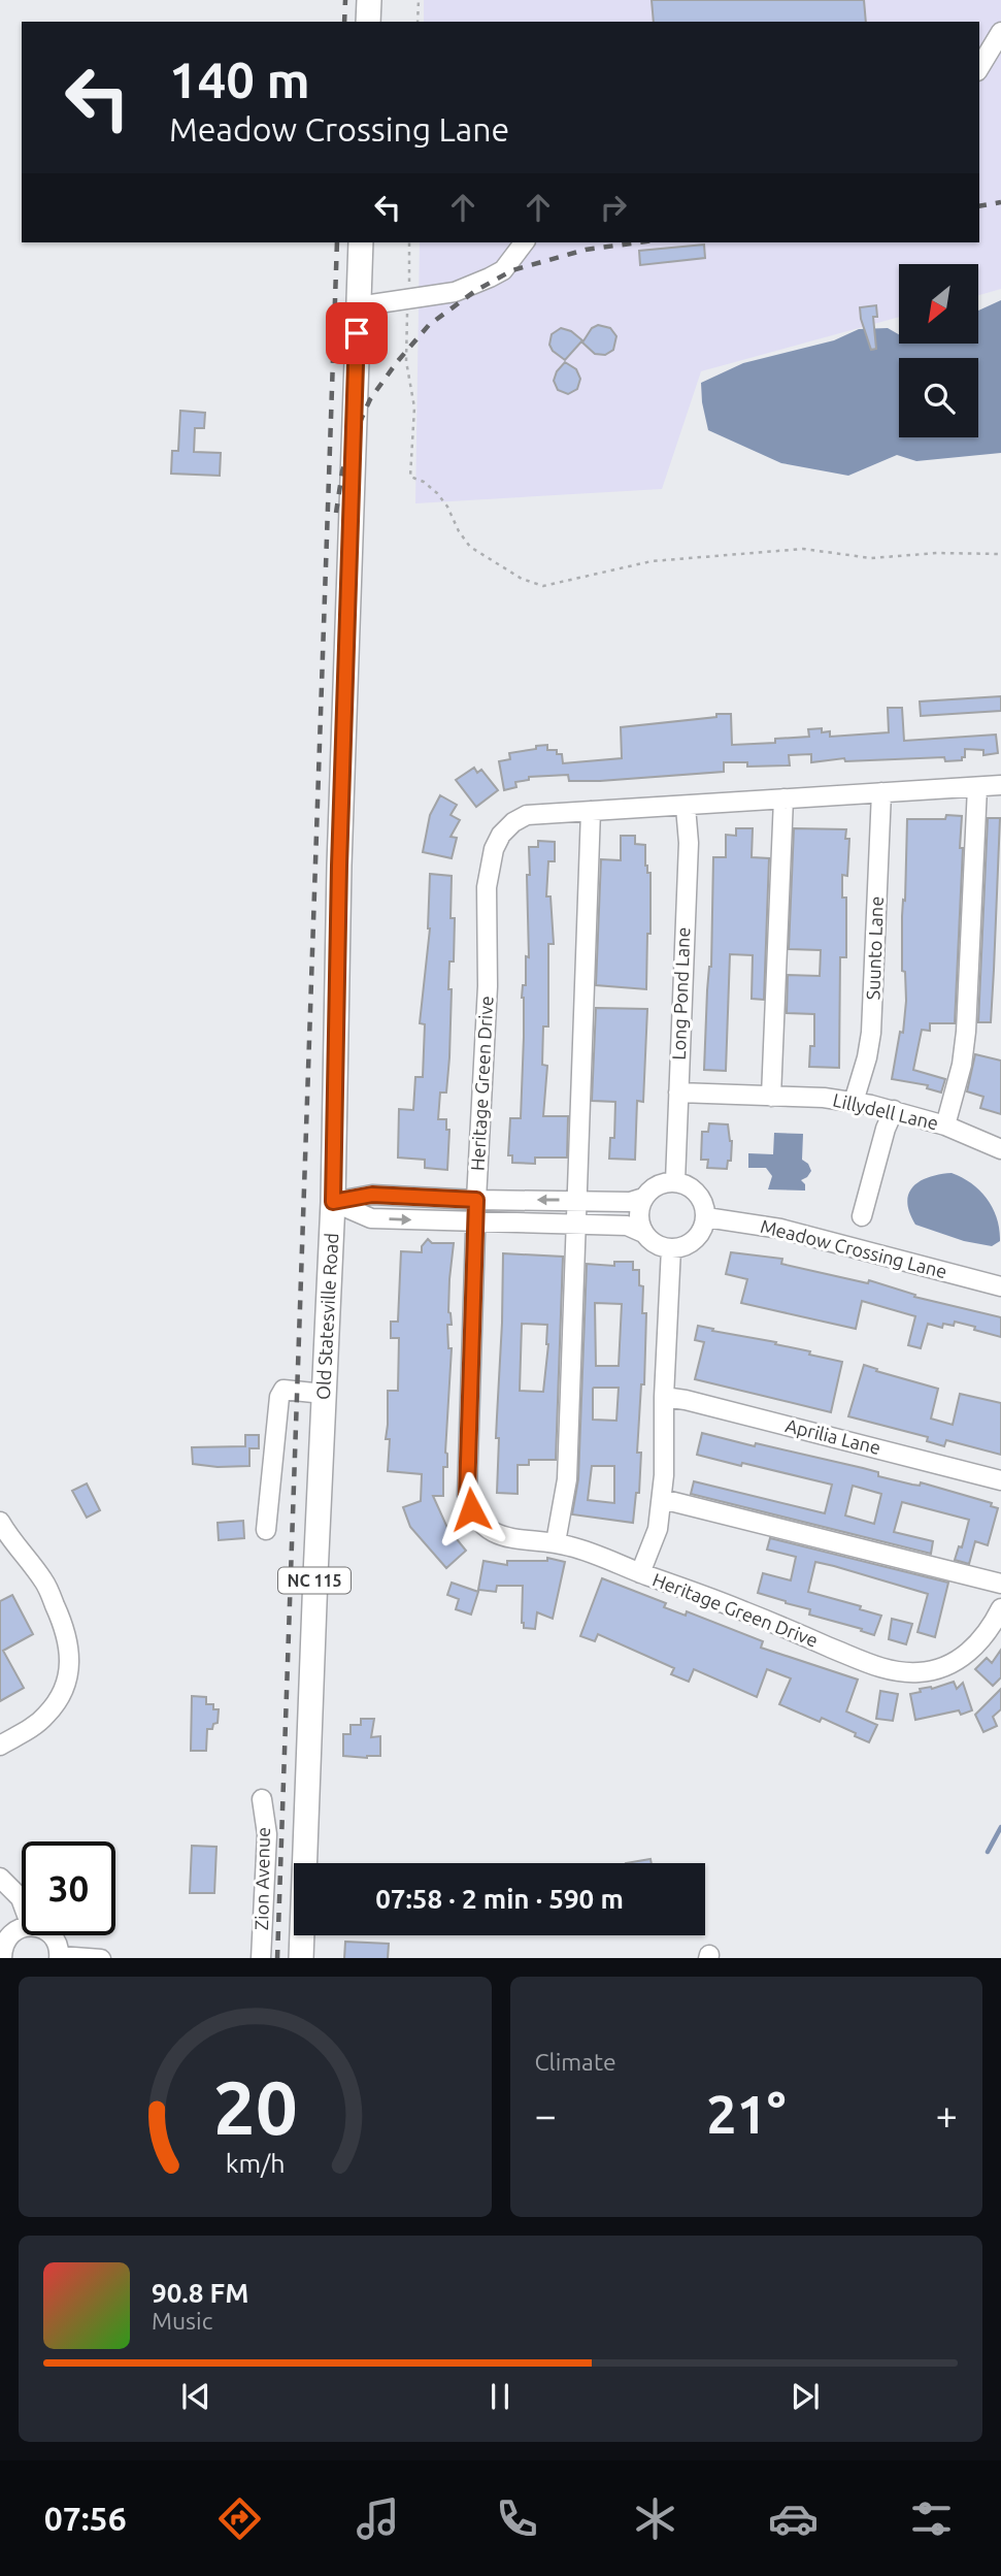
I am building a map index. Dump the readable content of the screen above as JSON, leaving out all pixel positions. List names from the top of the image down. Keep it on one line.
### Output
{"streets":{"main road":["Old Statesville Road","NC 115"],"street":["Suunto Lane","Long Pond Lane","Heritage Green Drive","Lillydell Lane","Meadow Crossing Lane","Aprilia Lane","Zion Avenue"]},"crossings":[["Suunto Lane","Heritage Green Drive"],["Suunto Lane","Lillydell Lane"],["Long Pond Lane","Heritage Green Drive"],["Long Pond Lane","Lillydell Lane"],["Long Pond Lane","Meadow Crossing Lane"]],"north":"bottom left","page":{"turn":["140 m","Meadow Crossing Lane"],"limit":"30","trip":"07:58 · 2 min · 590 m","tile":"Climate","heat":["−","21°","+"],"song":["90.8 FM","Music"],"tabs":"07:56","gauge":["20","km/h"]}}
